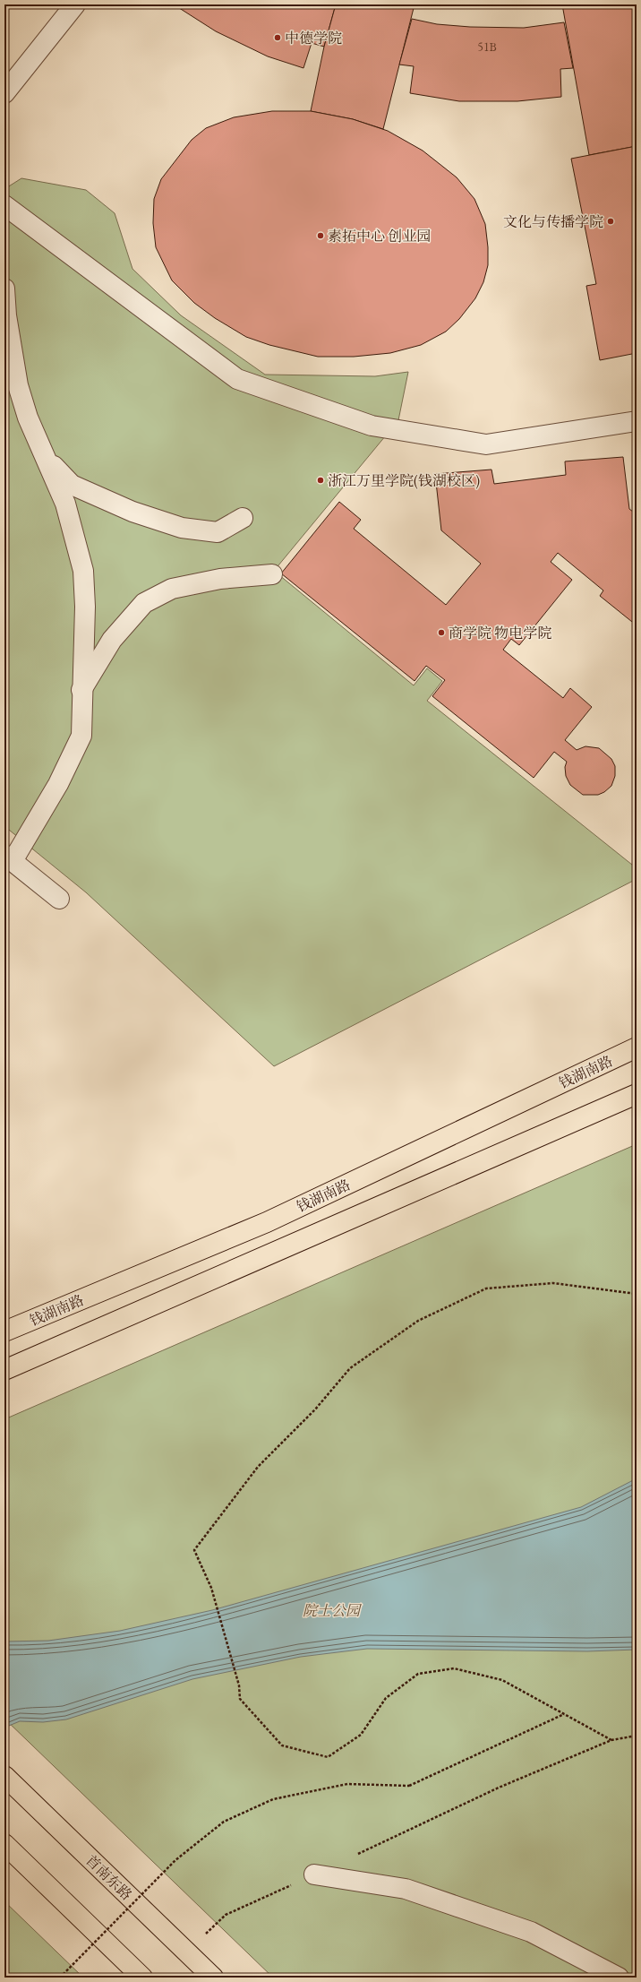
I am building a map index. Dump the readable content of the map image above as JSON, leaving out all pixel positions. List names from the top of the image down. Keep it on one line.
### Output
{"streets":{"main road":["钱湖南路","首南东路"]},"parks":["院士公园"],"places":["中德学院","文化与传播学院","素拓中心 创业园","浙江万里学院(钱湖校区)","商学院 物电学院"],"house_numbers":["51B"]}
